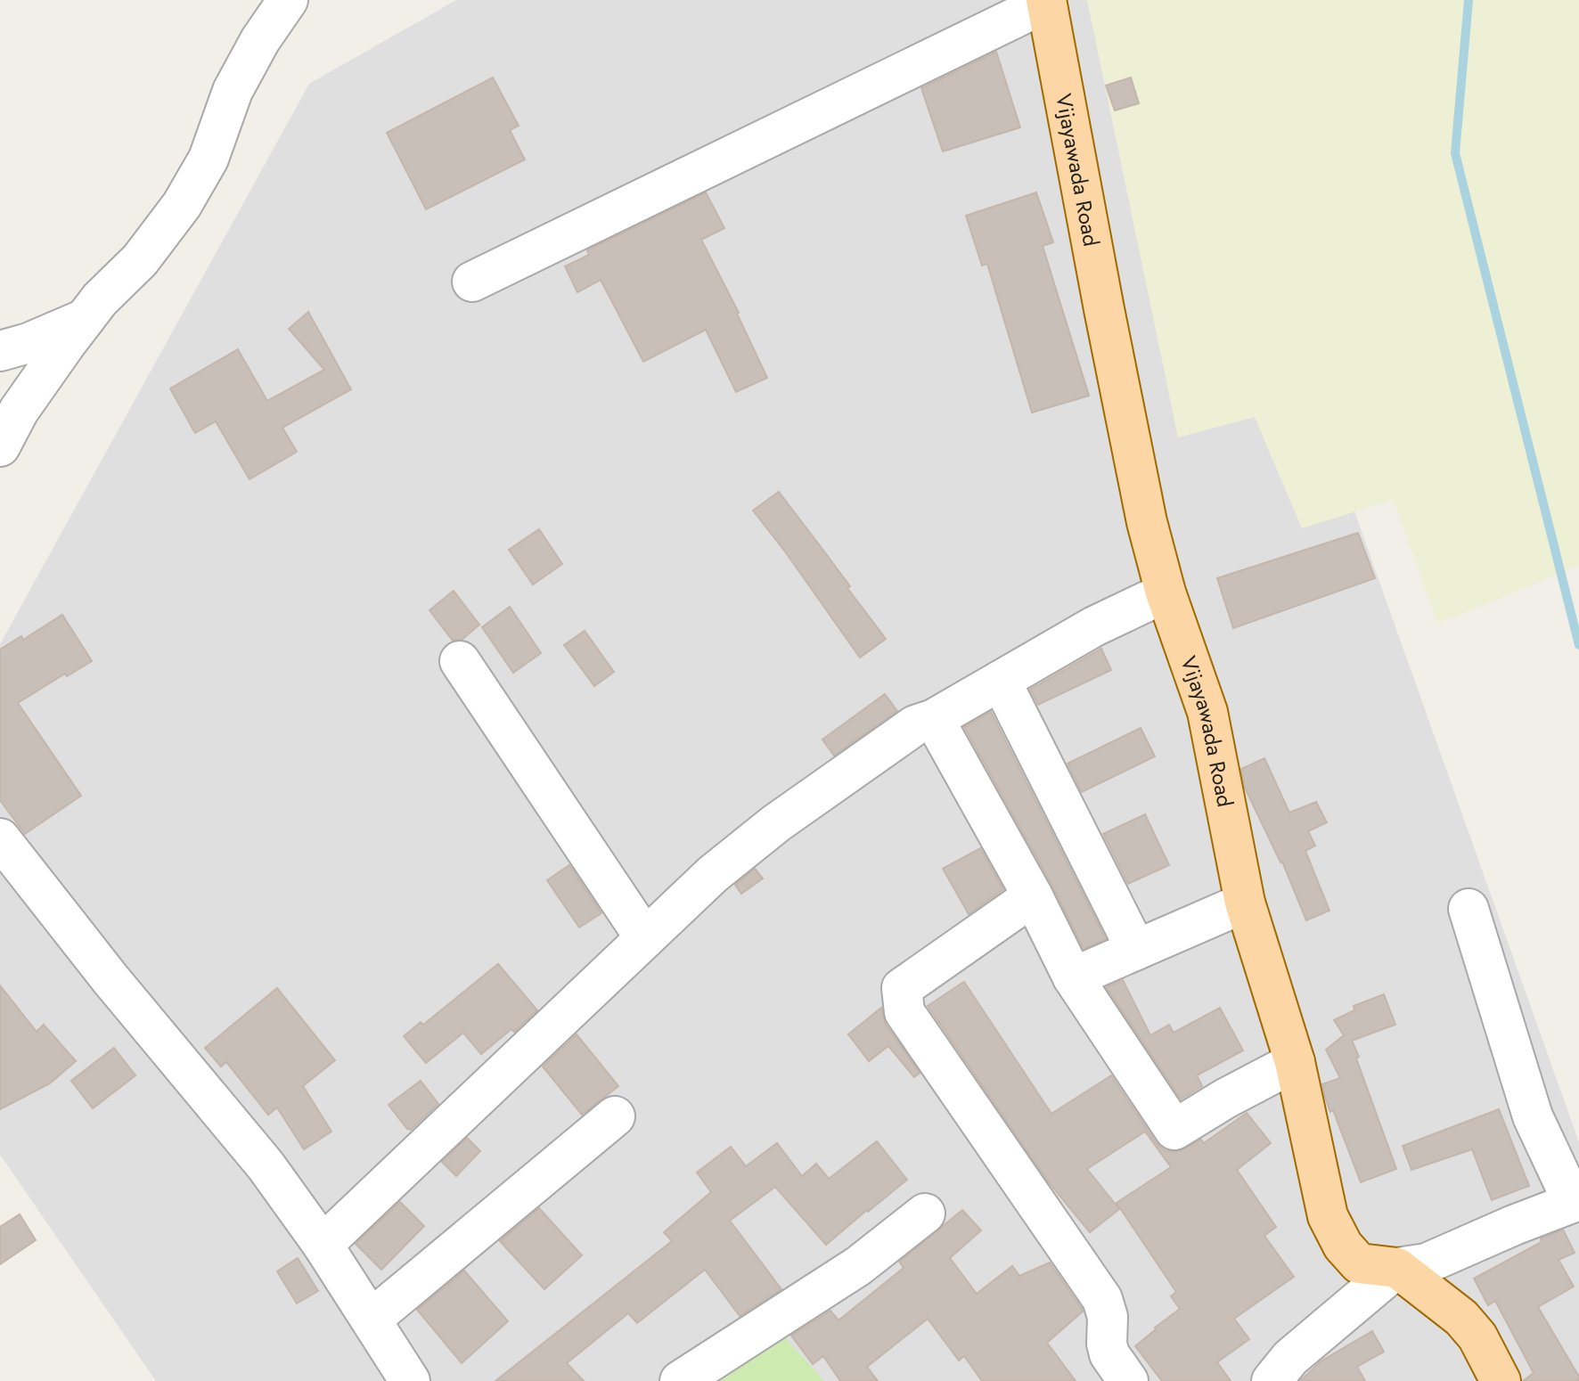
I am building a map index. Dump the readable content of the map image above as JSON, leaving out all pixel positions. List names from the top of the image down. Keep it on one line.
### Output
{"streets":{"main road":["Vijayawada Road"]}}
